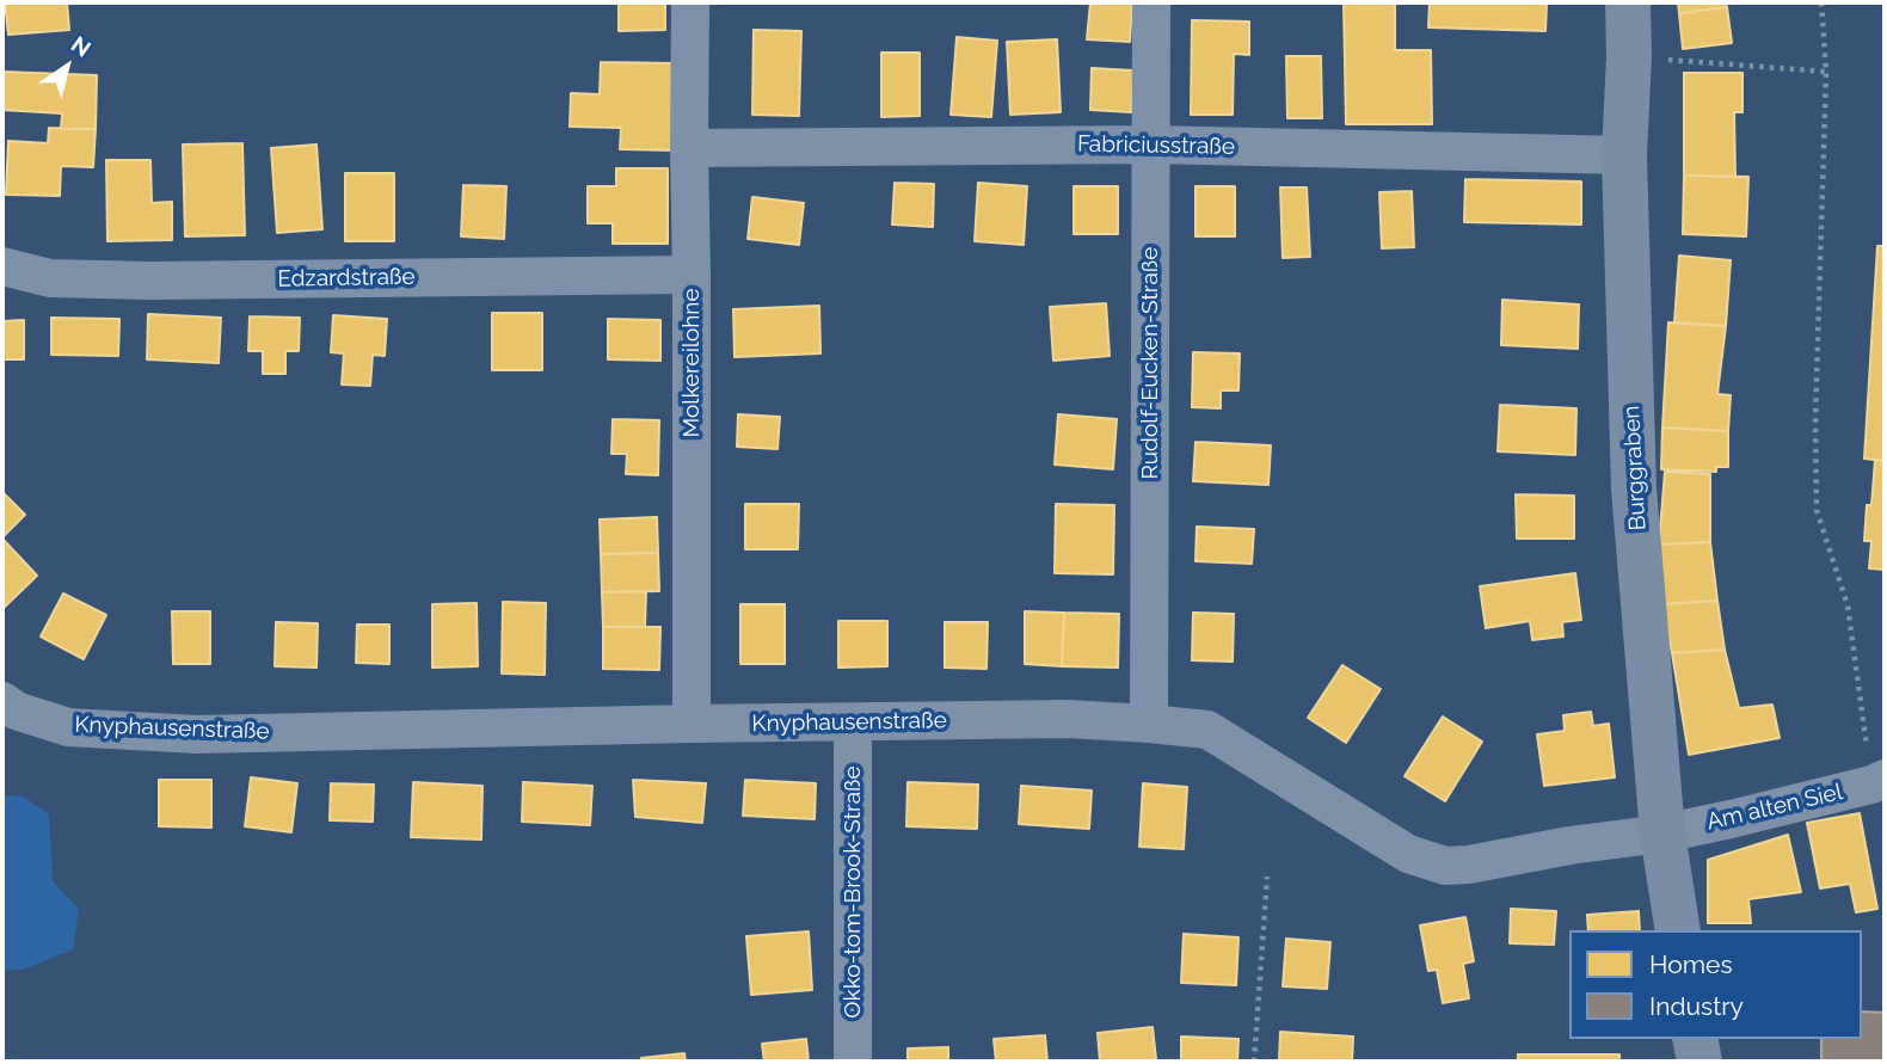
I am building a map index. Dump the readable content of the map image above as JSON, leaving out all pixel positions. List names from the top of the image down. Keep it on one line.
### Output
{"streets":{"main road":["Burggraben"],"street":["Fabriciusstraße","Edzardstraße","Molkereilohne","Rudolf-Eucken-Straße","Knyphausenstraße","Am alten Siel","Okko-tom-Brook-Straße"]},"crossings":[["Fabriciusstraße","Molkereilohne"],["Fabriciusstraße","Rudolf-Eucken-Straße"],["Fabriciusstraße","Burggraben"],["Edzardstraße","Molkereilohne"],["Molkereilohne","Knyphausenstraße"],["Rudolf-Eucken-Straße","Knyphausenstraße"],["Burggraben","Knyphausenstraße"],["Burggraben","Am alten Siel"],["Knyphausenstraße","Am alten Siel"],["Knyphausenstraße","Okko-tom-Brook-Straße"]],"legend":["Homes","Industry"],"north":"top right"}
